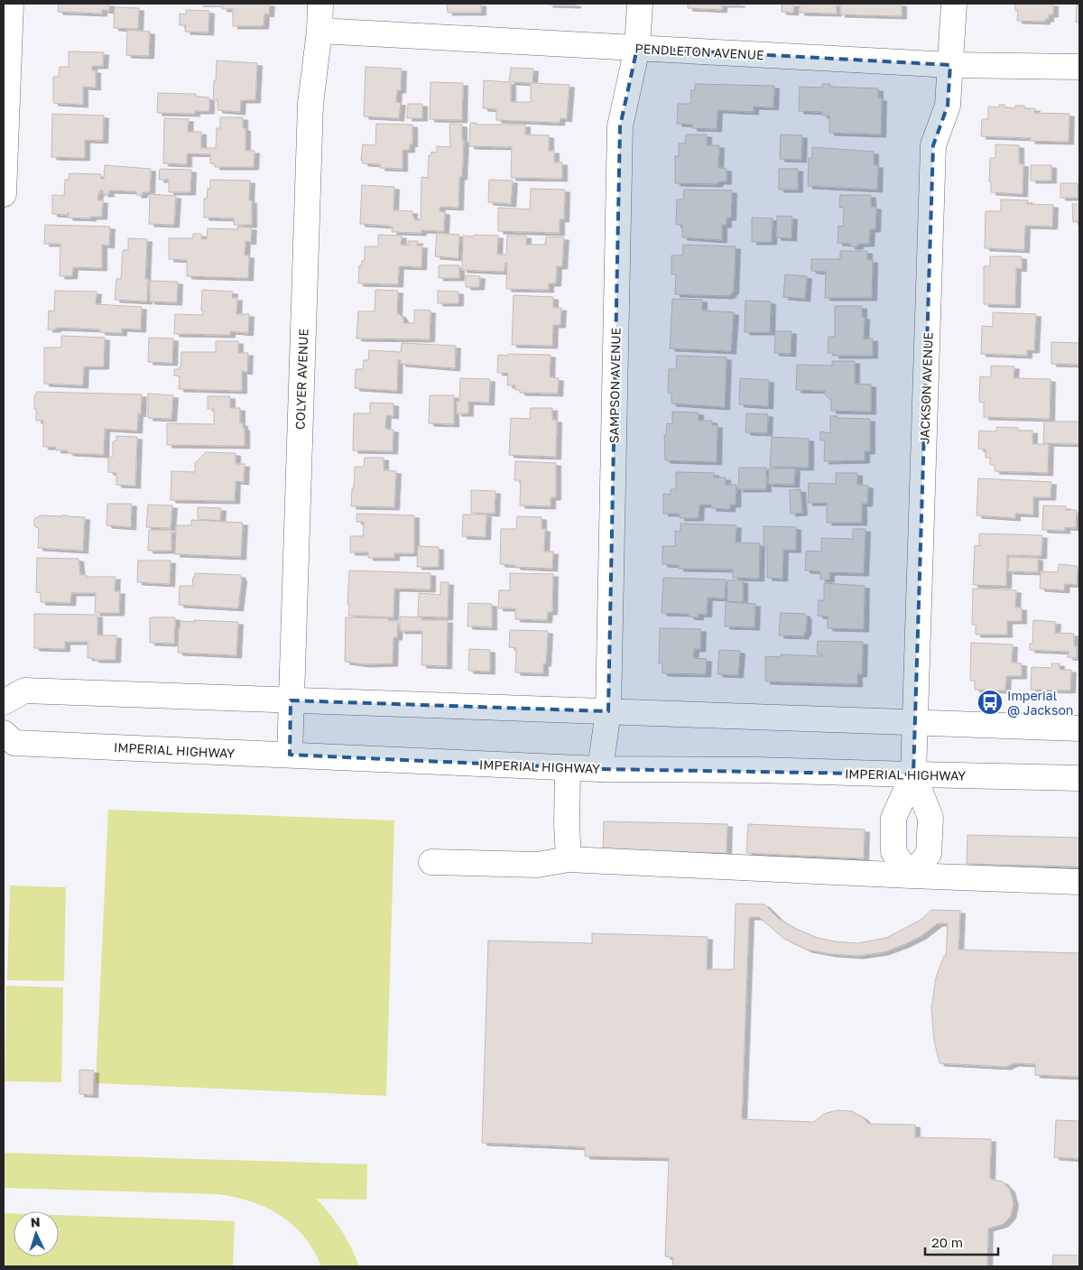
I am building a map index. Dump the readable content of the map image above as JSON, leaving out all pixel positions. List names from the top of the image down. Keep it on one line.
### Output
{"streets":{"street":["PENDLETON AVENUE","COLYER AVENUE","SAMPSON AVENUE","JACKSON AVENUE","IMPERIAL HIGHWAY"]},"crossings":[["PENDLETON AVENUE","COLYER AVENUE"],["PENDLETON AVENUE","SAMPSON AVENUE"],["PENDLETON AVENUE","JACKSON AVENUE"],["COLYER AVENUE","IMPERIAL HIGHWAY"],["SAMPSON AVENUE","IMPERIAL HIGHWAY"],["JACKSON AVENUE","IMPERIAL HIGHWAY"]],"places":{"bus stop":["Imperial @ Jackson"]},"scale_bar":"20 m","north":"top"}
